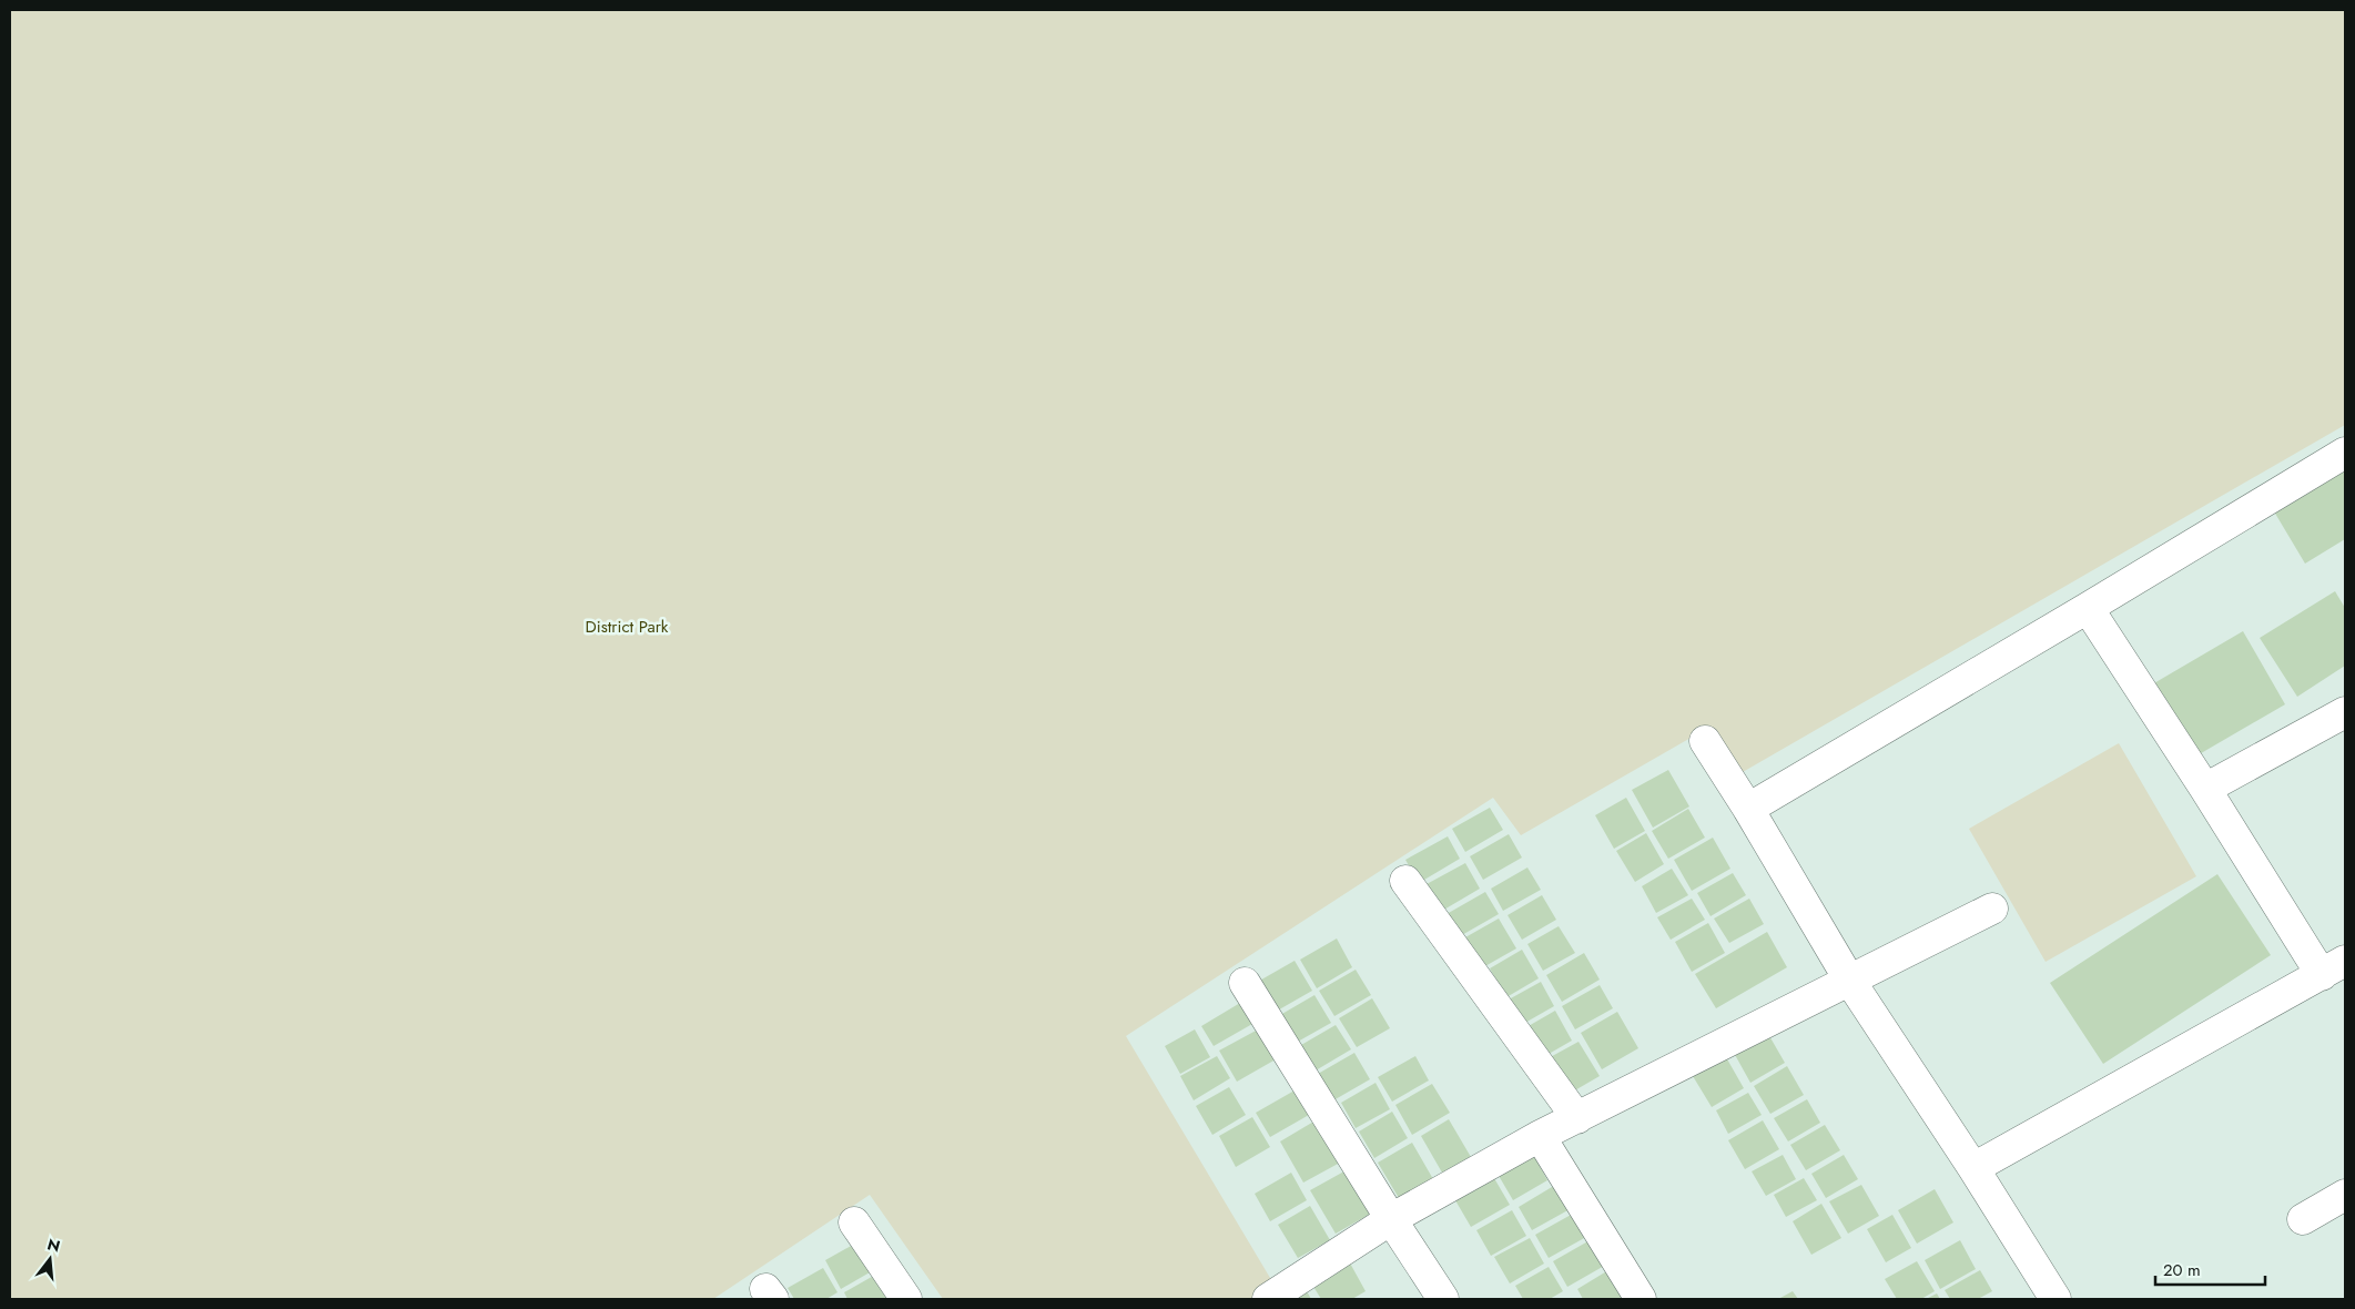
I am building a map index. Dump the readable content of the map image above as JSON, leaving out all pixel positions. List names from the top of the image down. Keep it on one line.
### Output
{"parks":["District Park"],"scale_bar":"20 m","north":"top"}
